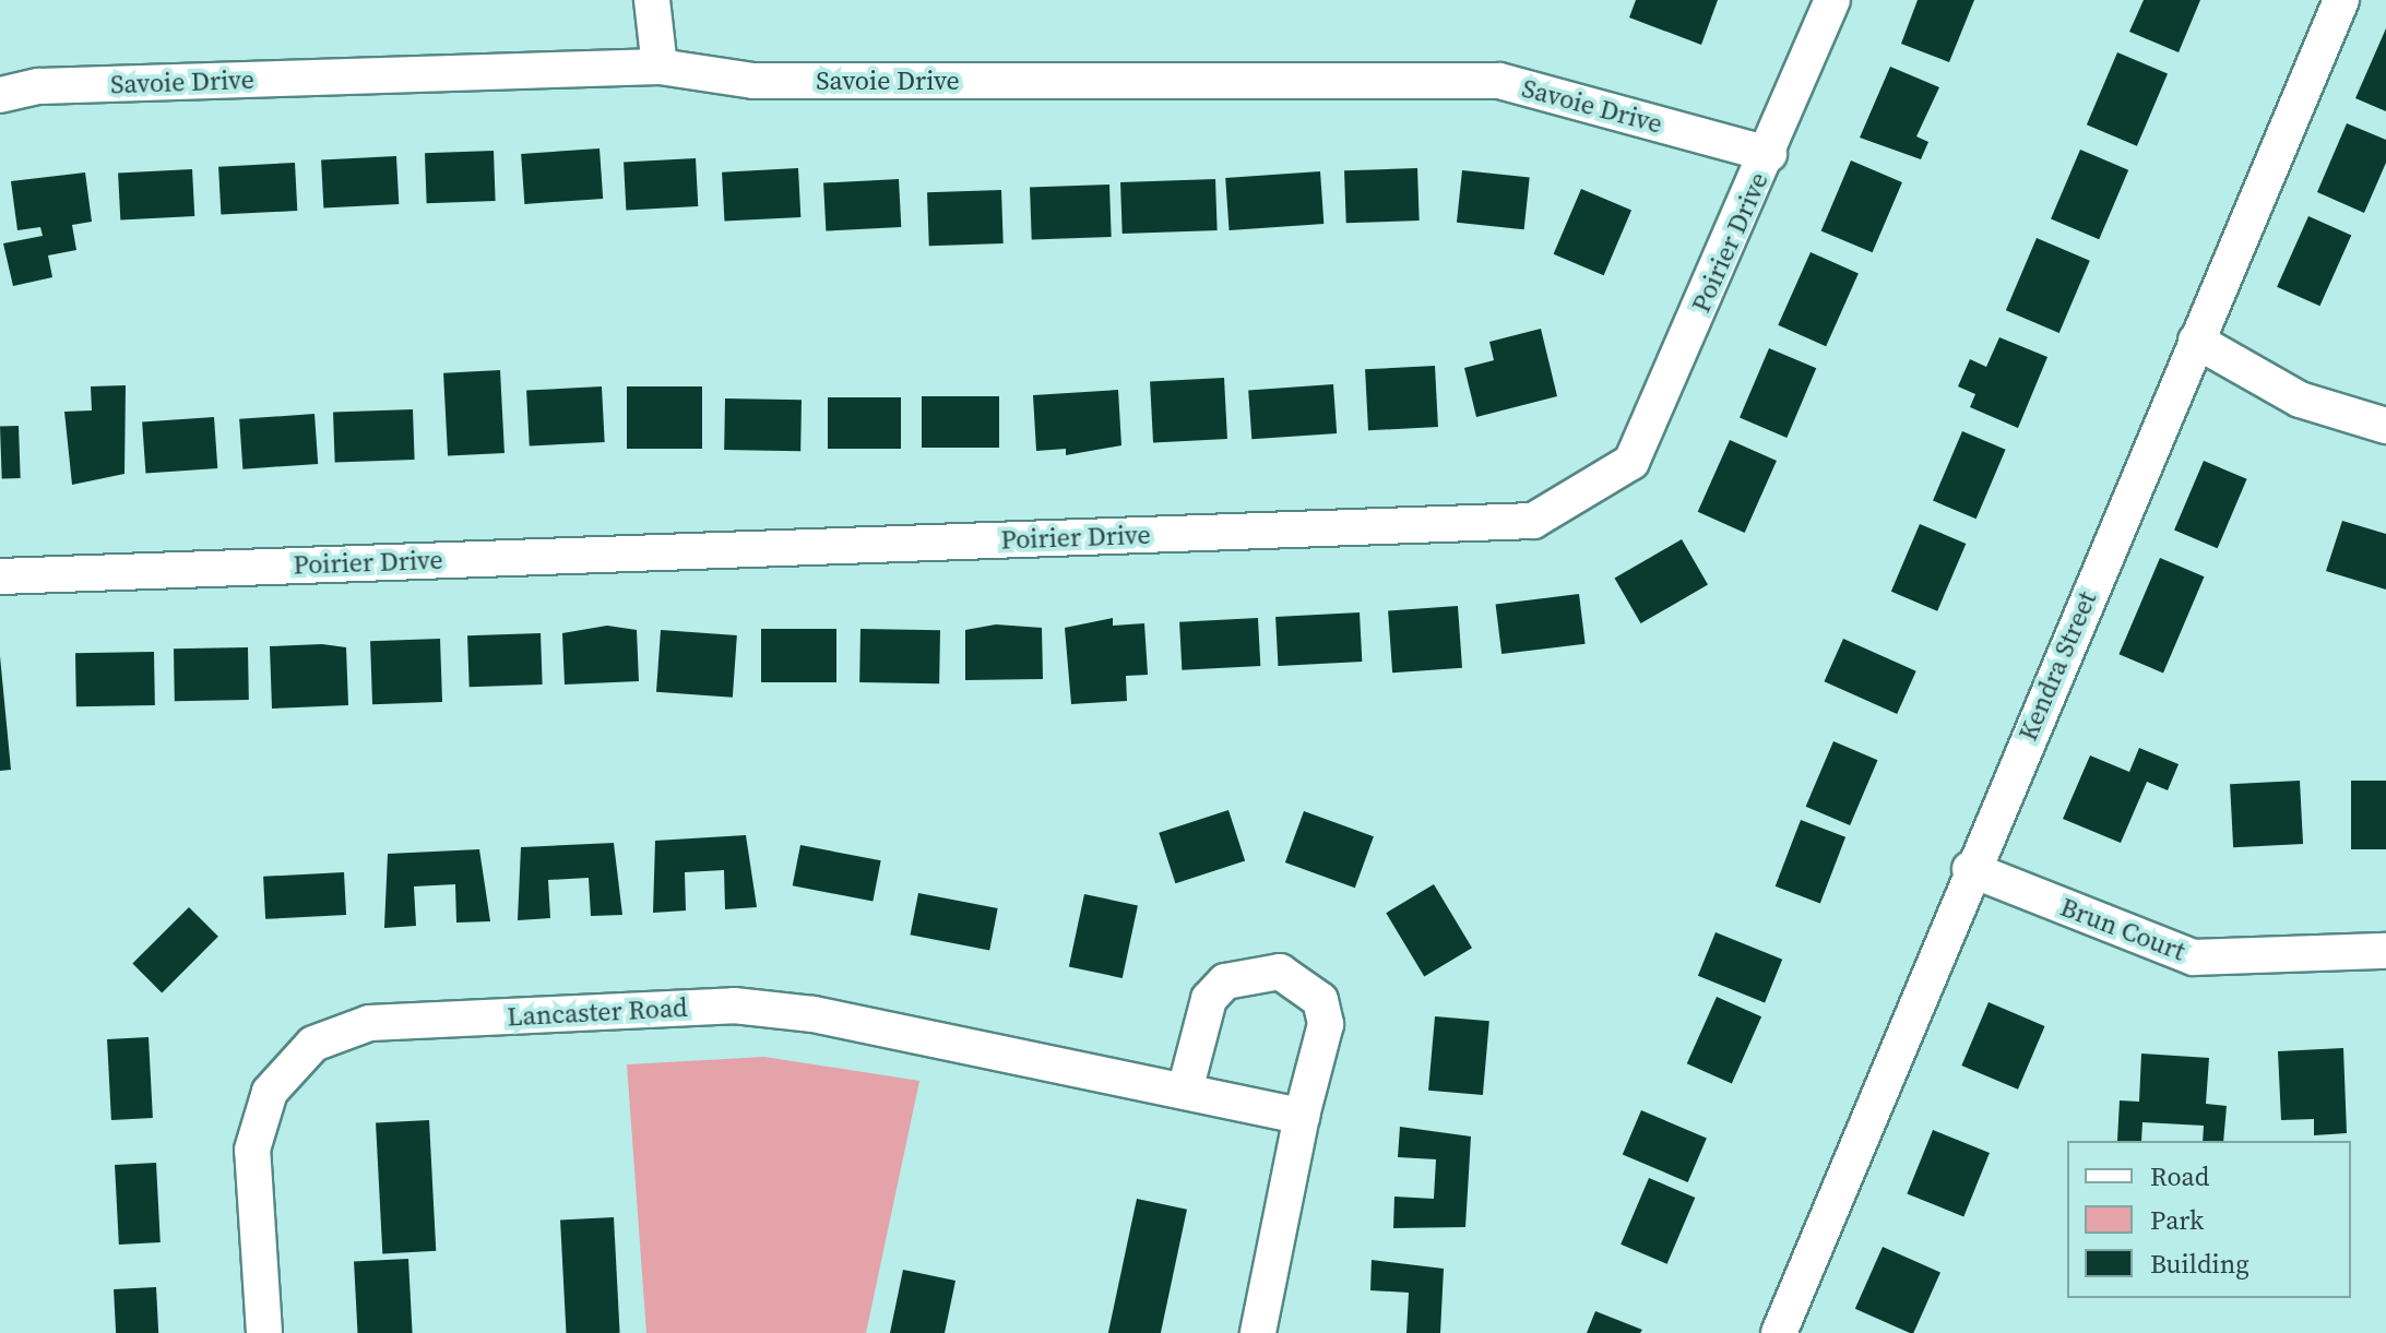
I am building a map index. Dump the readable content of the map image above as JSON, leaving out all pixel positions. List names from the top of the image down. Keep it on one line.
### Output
{"streets":{"street":["Savoie Drive","Poirier Drive","Kendra Street","Brun Court","Lancaster Road"]},"crossings":[["Savoie Drive","Poirier Drive"],["Kendra Street","Brun Court"]],"legend":["Road","Park","Building"]}
